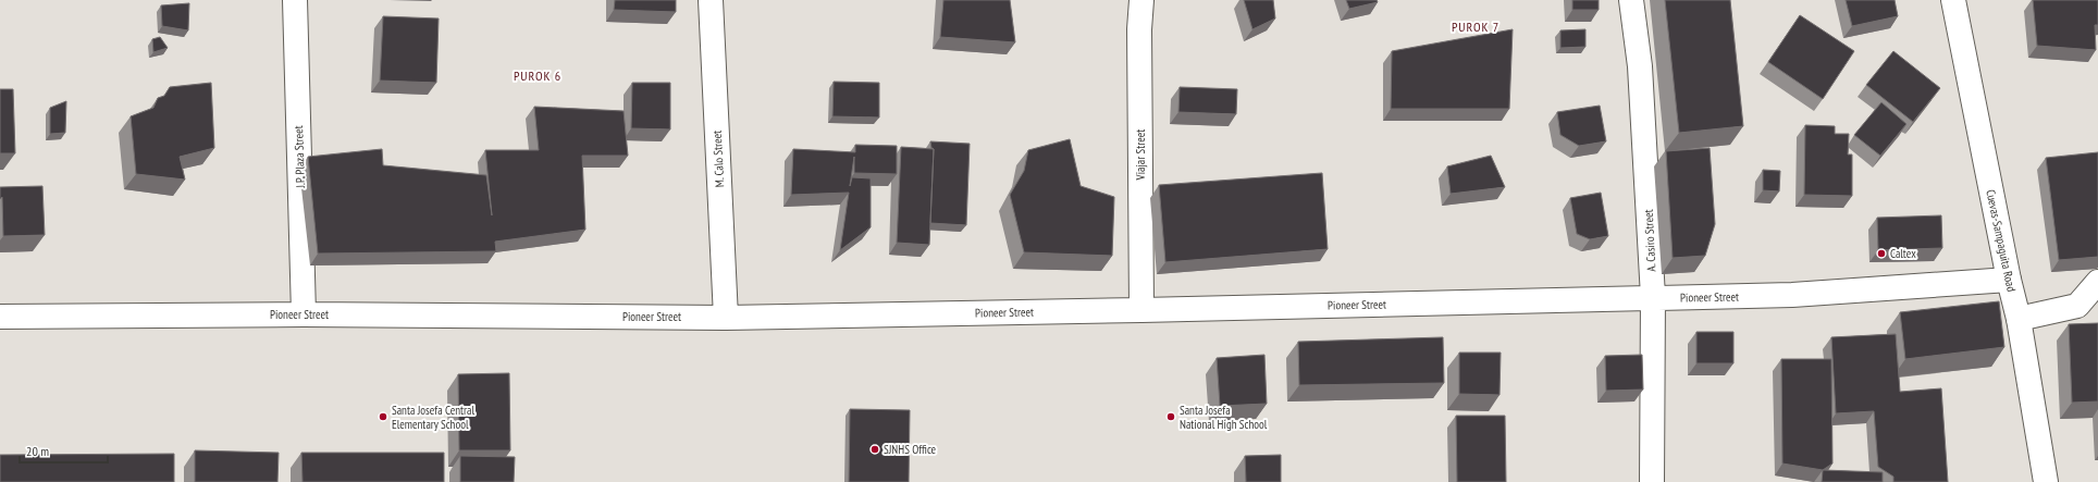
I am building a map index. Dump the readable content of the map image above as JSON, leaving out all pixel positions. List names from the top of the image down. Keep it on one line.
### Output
{"streets":{"street":["Viajar Street","J.P. Plaza Street","M. Calo Street","A. Casiro Street","Cuevas-Sampaguita Road","Pioneer Street"]},"crossings":[["Viajar Street","Pioneer Street"],["J.P. Plaza Street","Pioneer Street"],["M. Calo Street","Pioneer Street"],["A. Casiro Street","Pioneer Street"],["Cuevas-Sampaguita Road","Pioneer Street"]],"districts":["PUROK 7","PUROK 6"],"places":["Caltex","Santa Josefa Central Elementary School","Santa Josefa National High School","SJNHS Office"],"scale_bar":"20 m"}
